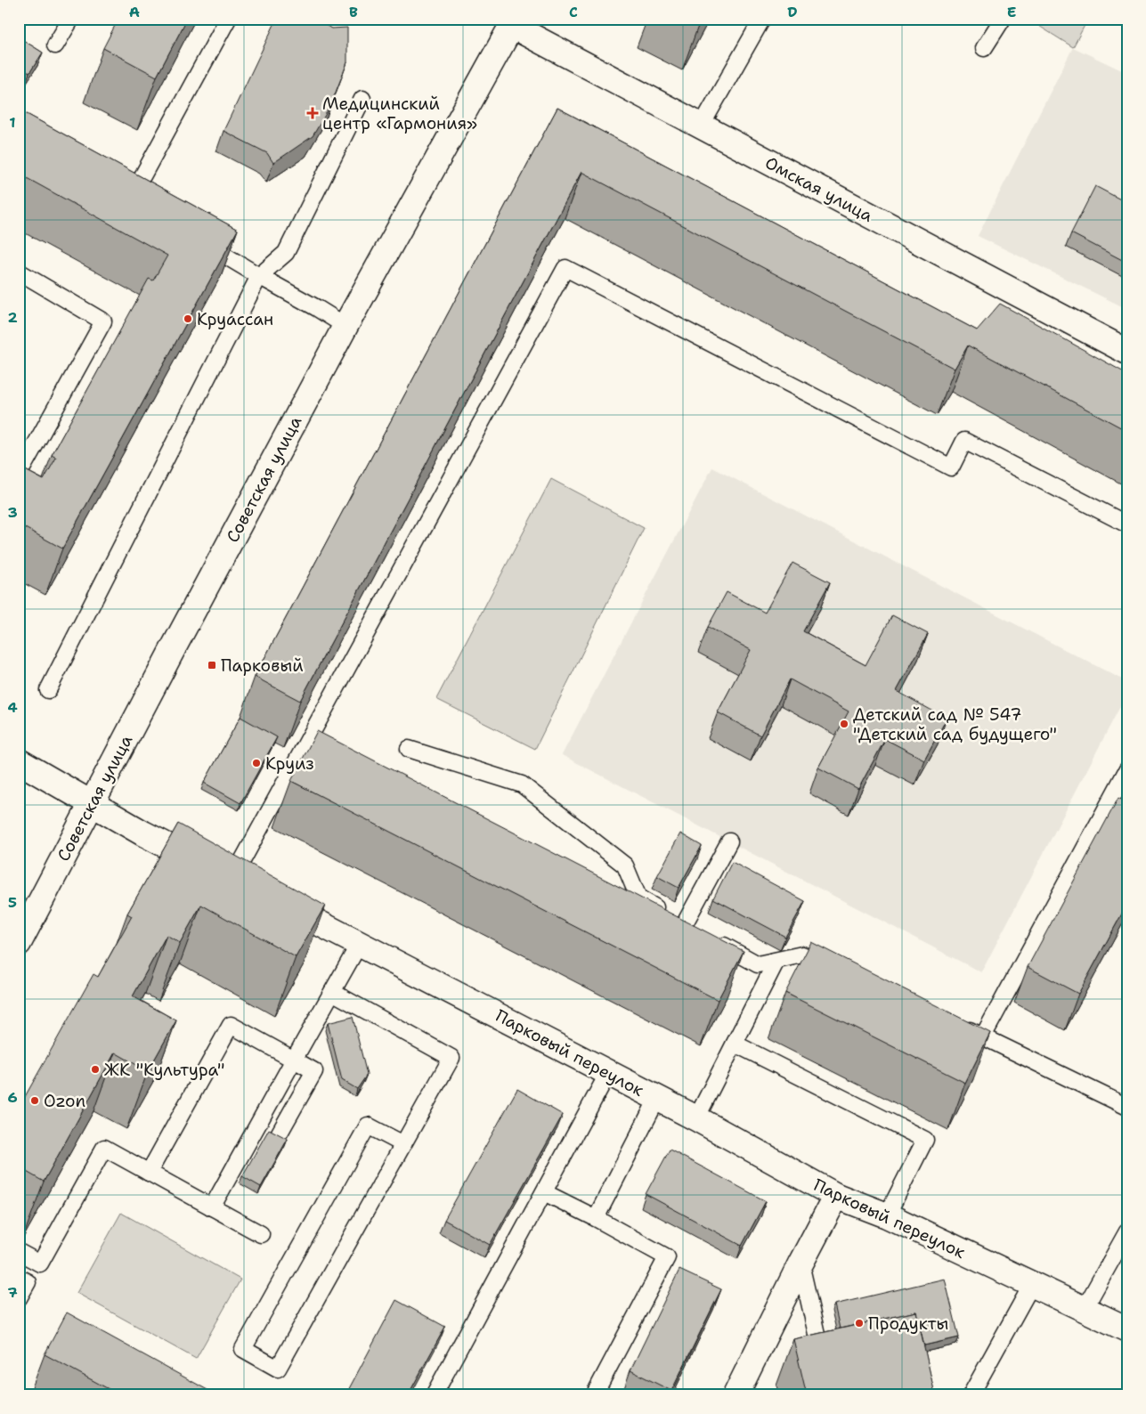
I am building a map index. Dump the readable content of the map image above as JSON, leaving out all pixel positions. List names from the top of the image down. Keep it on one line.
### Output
{"streets":{"street":["Омская улица","Советская улица","Парковый переулок"]},"crossings":[["Омская улица","Советская улица"]],"places":{"health":["Медицинский центр «Гармония»"],"other":["Круассан","Детский сад № 547 \"Детский сад будущего\"","Круиз","ЖК \"Культура\"","Ozon","Продукты"],"transit":["Парковый"]},"grid":{"columns":["A","B","C","D","E"],"rows":["1","2","3","4","5","6","7"]}}
